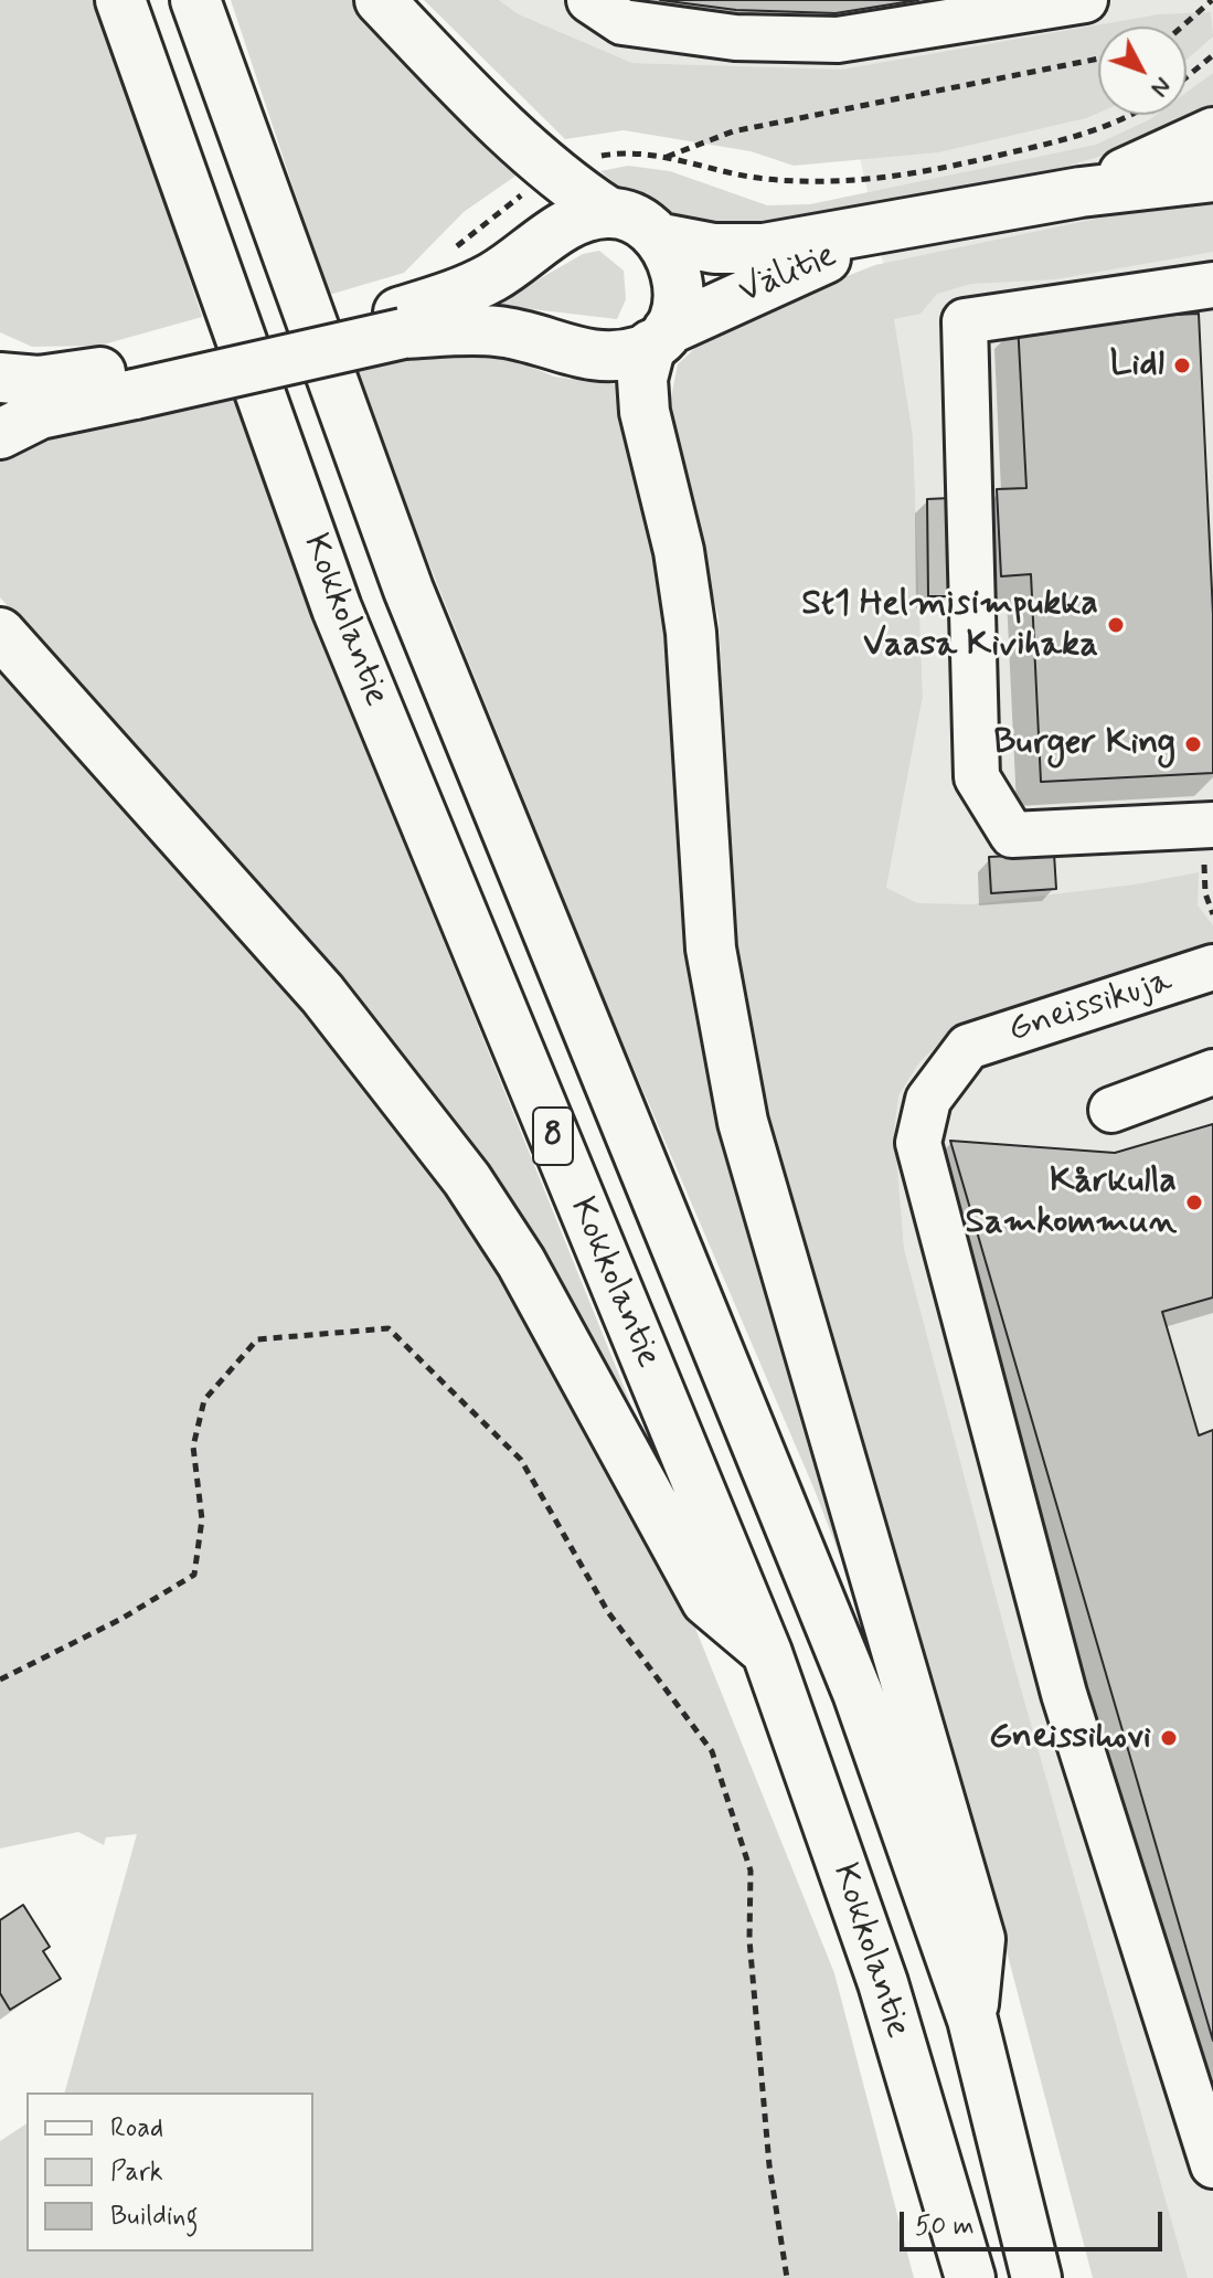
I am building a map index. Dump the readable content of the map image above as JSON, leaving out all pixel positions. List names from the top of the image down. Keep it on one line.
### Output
{"streets":{"main road":["Välitie","Kokkolantie","8"],"street":["Gneissikuja"]},"places":["Lidl","St1 Helmisimpukka Vaasa Kivihaka","Burger King","Kårkulla Samkommun","Gneissihovi"],"legend":["Road","Park","Building"],"scale_bar":"50 m","north":"bottom right"}
